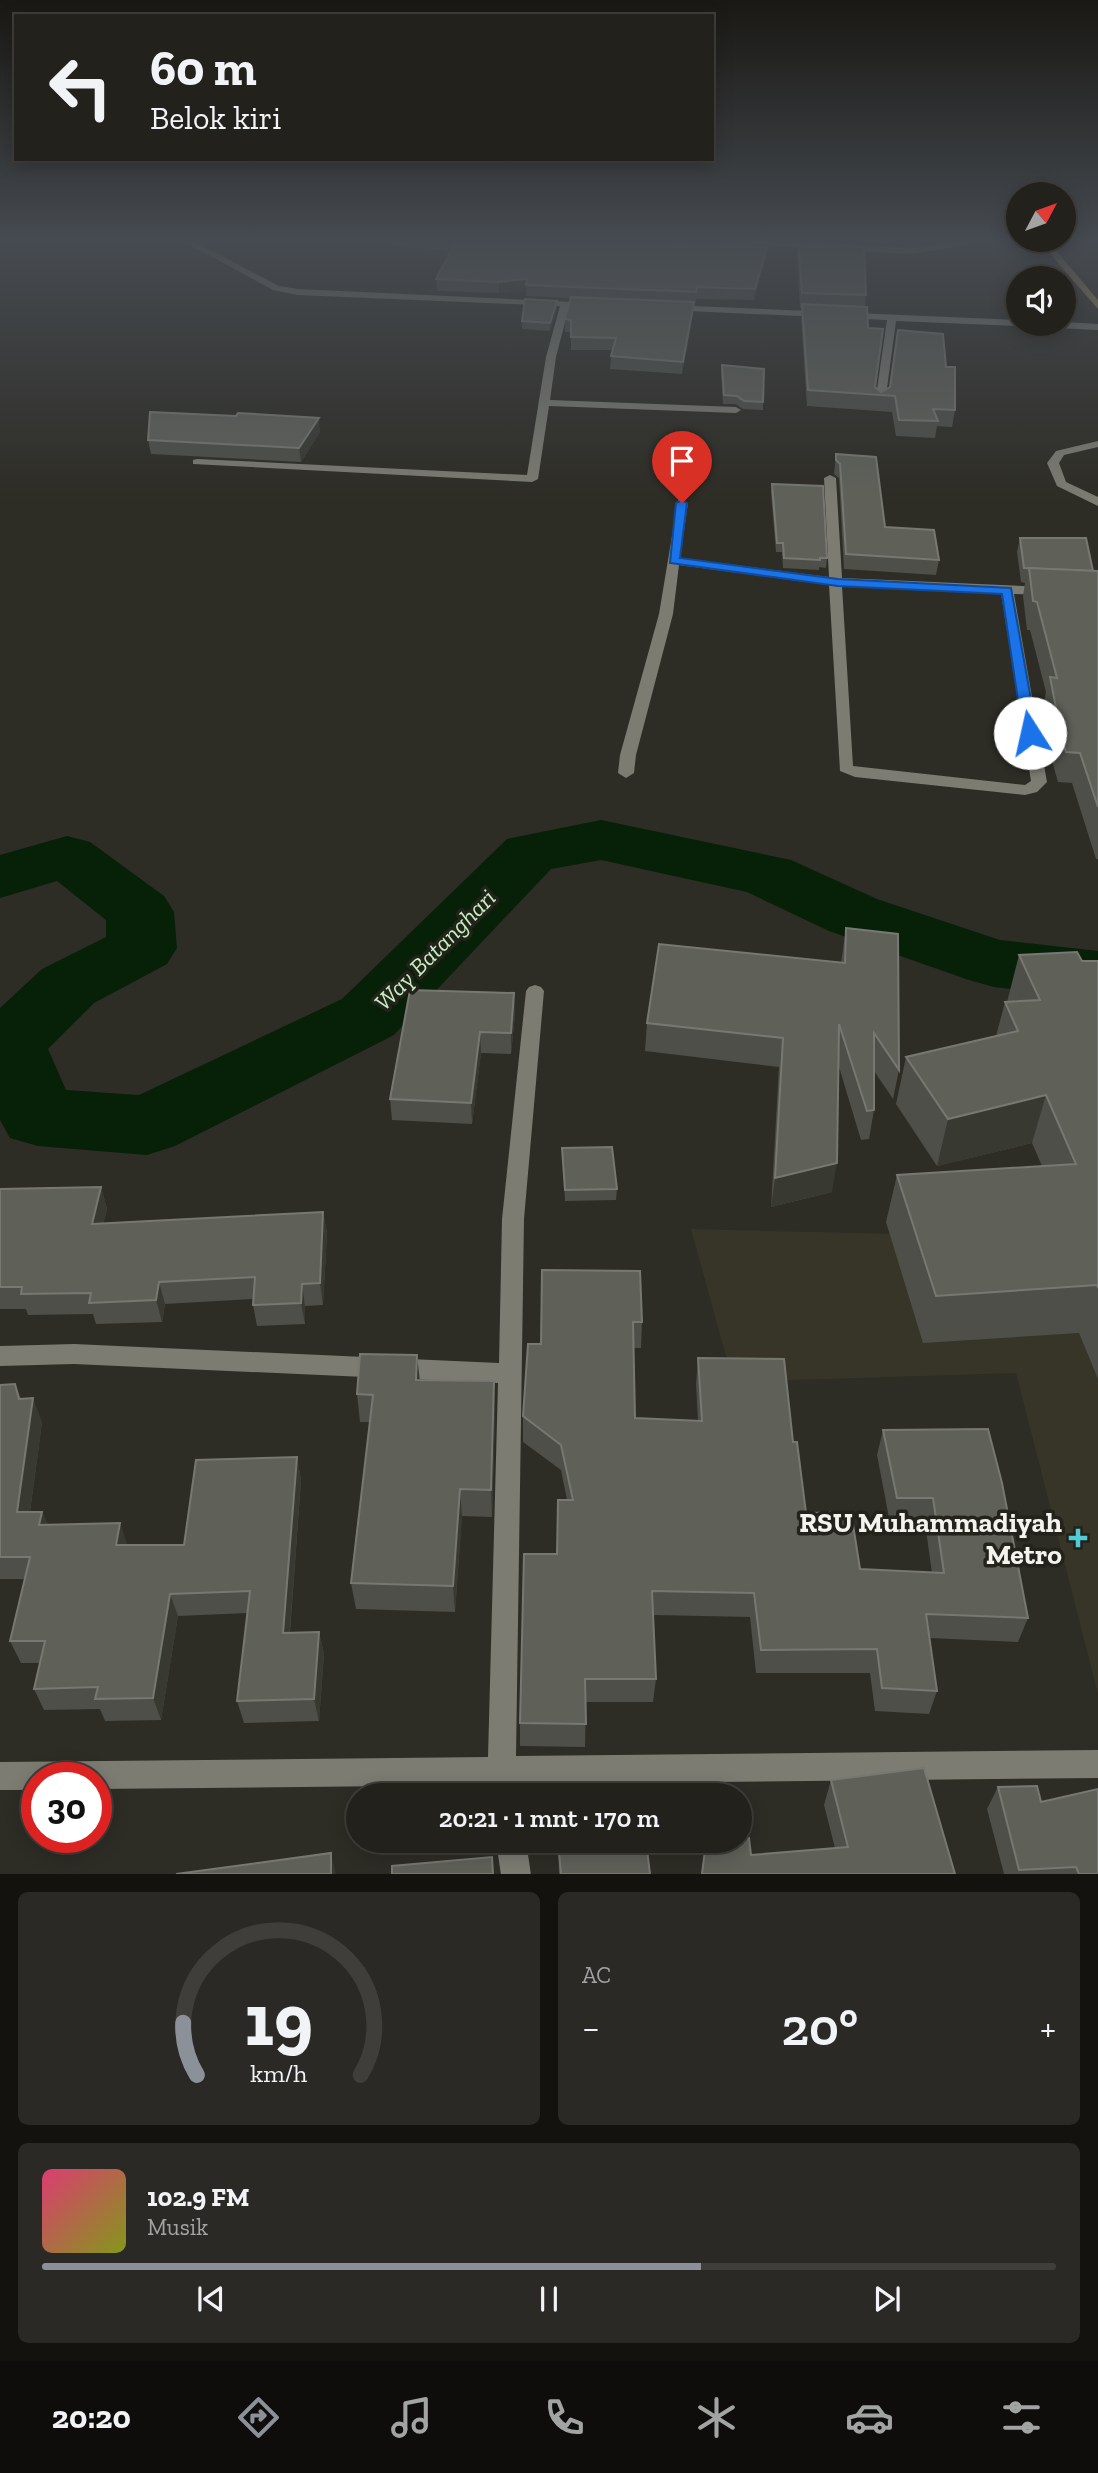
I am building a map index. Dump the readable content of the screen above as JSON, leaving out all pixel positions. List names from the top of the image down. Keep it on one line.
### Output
{"water":["Way Batanghari"],"places":{"health":["RSU Muhammadiyah Metro"]},"north":"top right","page":{"turn":["60 m","Belok kiri"],"limit":"30","trip":"20:21 · 1 mnt · 170 m","tile":"AC","heat":["−","20°","+"],"song":["102.9 FM","Musik"],"tabs":"20:20","gauge":["19","km/h"]}}
